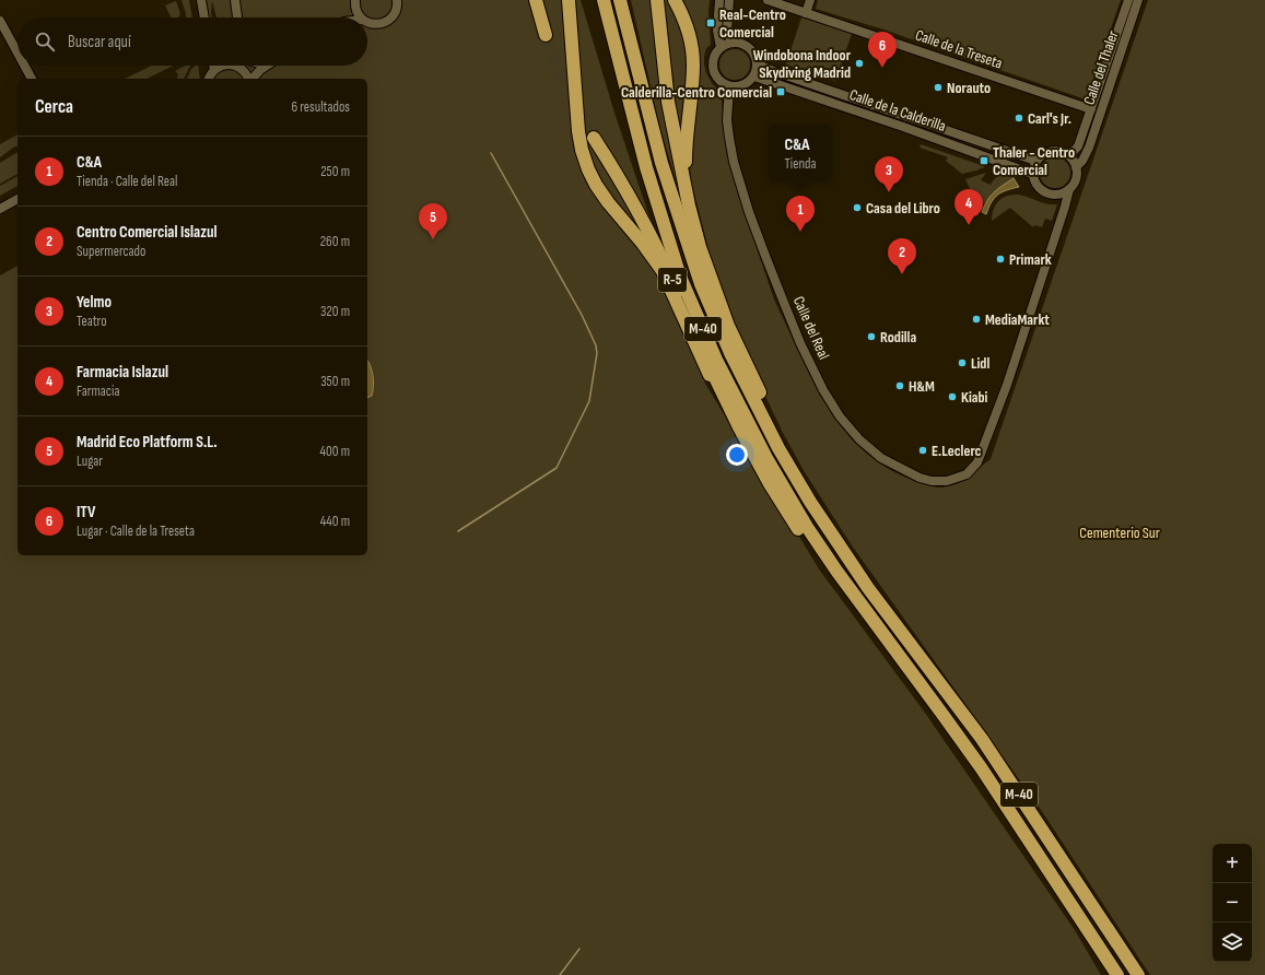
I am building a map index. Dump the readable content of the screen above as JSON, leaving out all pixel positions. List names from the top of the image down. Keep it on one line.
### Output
{"streets":{"highway":["R-5","M-40"],"street":["Calle de la Treseta","Calle del Thaler","Calle de la Calderilla","Calle del Real"]},"crossings":[["Calle de la Treseta","Calle del Thaler"],["Calle del Thaler","Calle de la Calderilla"],["Calle del Thaler","Calle del Real"],["Calle de la Calderilla","Calle del Real"],["R-5","M-40"]],"parks":["Cementerio Sur"],"places":{"transit":["Real-Centro Comercial","Calderilla-Centro Comercial","Thaler - Centro Comercial"],"other":["Windobona Indoor Skydiving Madrid","Norauto","Carl's Jr.","Casa del Libro","Primark","MediaMarkt","Rodilla","Lidl","H&M","Kiabi","E.Leclerc"]},"page":{"search":"Buscar aquí","pins":["6","3","4","1","5","2"],"heading":["Cerca","6 resultados"],"popup":["C&A","Tienda"],"list":[{"mark":"1","name":"C&A","note":"Tienda · Calle del Real","value":"250 m"},{"mark":"2","name":"Centro Comercial Islazul","note":"Supermercado","value":"260 m"},{"mark":"3","name":"Yelmo","note":"Teatro","value":"320 m"},{"mark":"4","name":"Farmacia Islazul","note":"Farmacia","value":"350 m"},{"mark":"5","name":"Madrid Eco Platform S.L.","note":"Lugar","value":"400 m"},{"mark":"6","name":"ITV","note":"Lugar · Calle de la Treseta","value":"440 m"}],"map_buttons":["+","−"]}}
